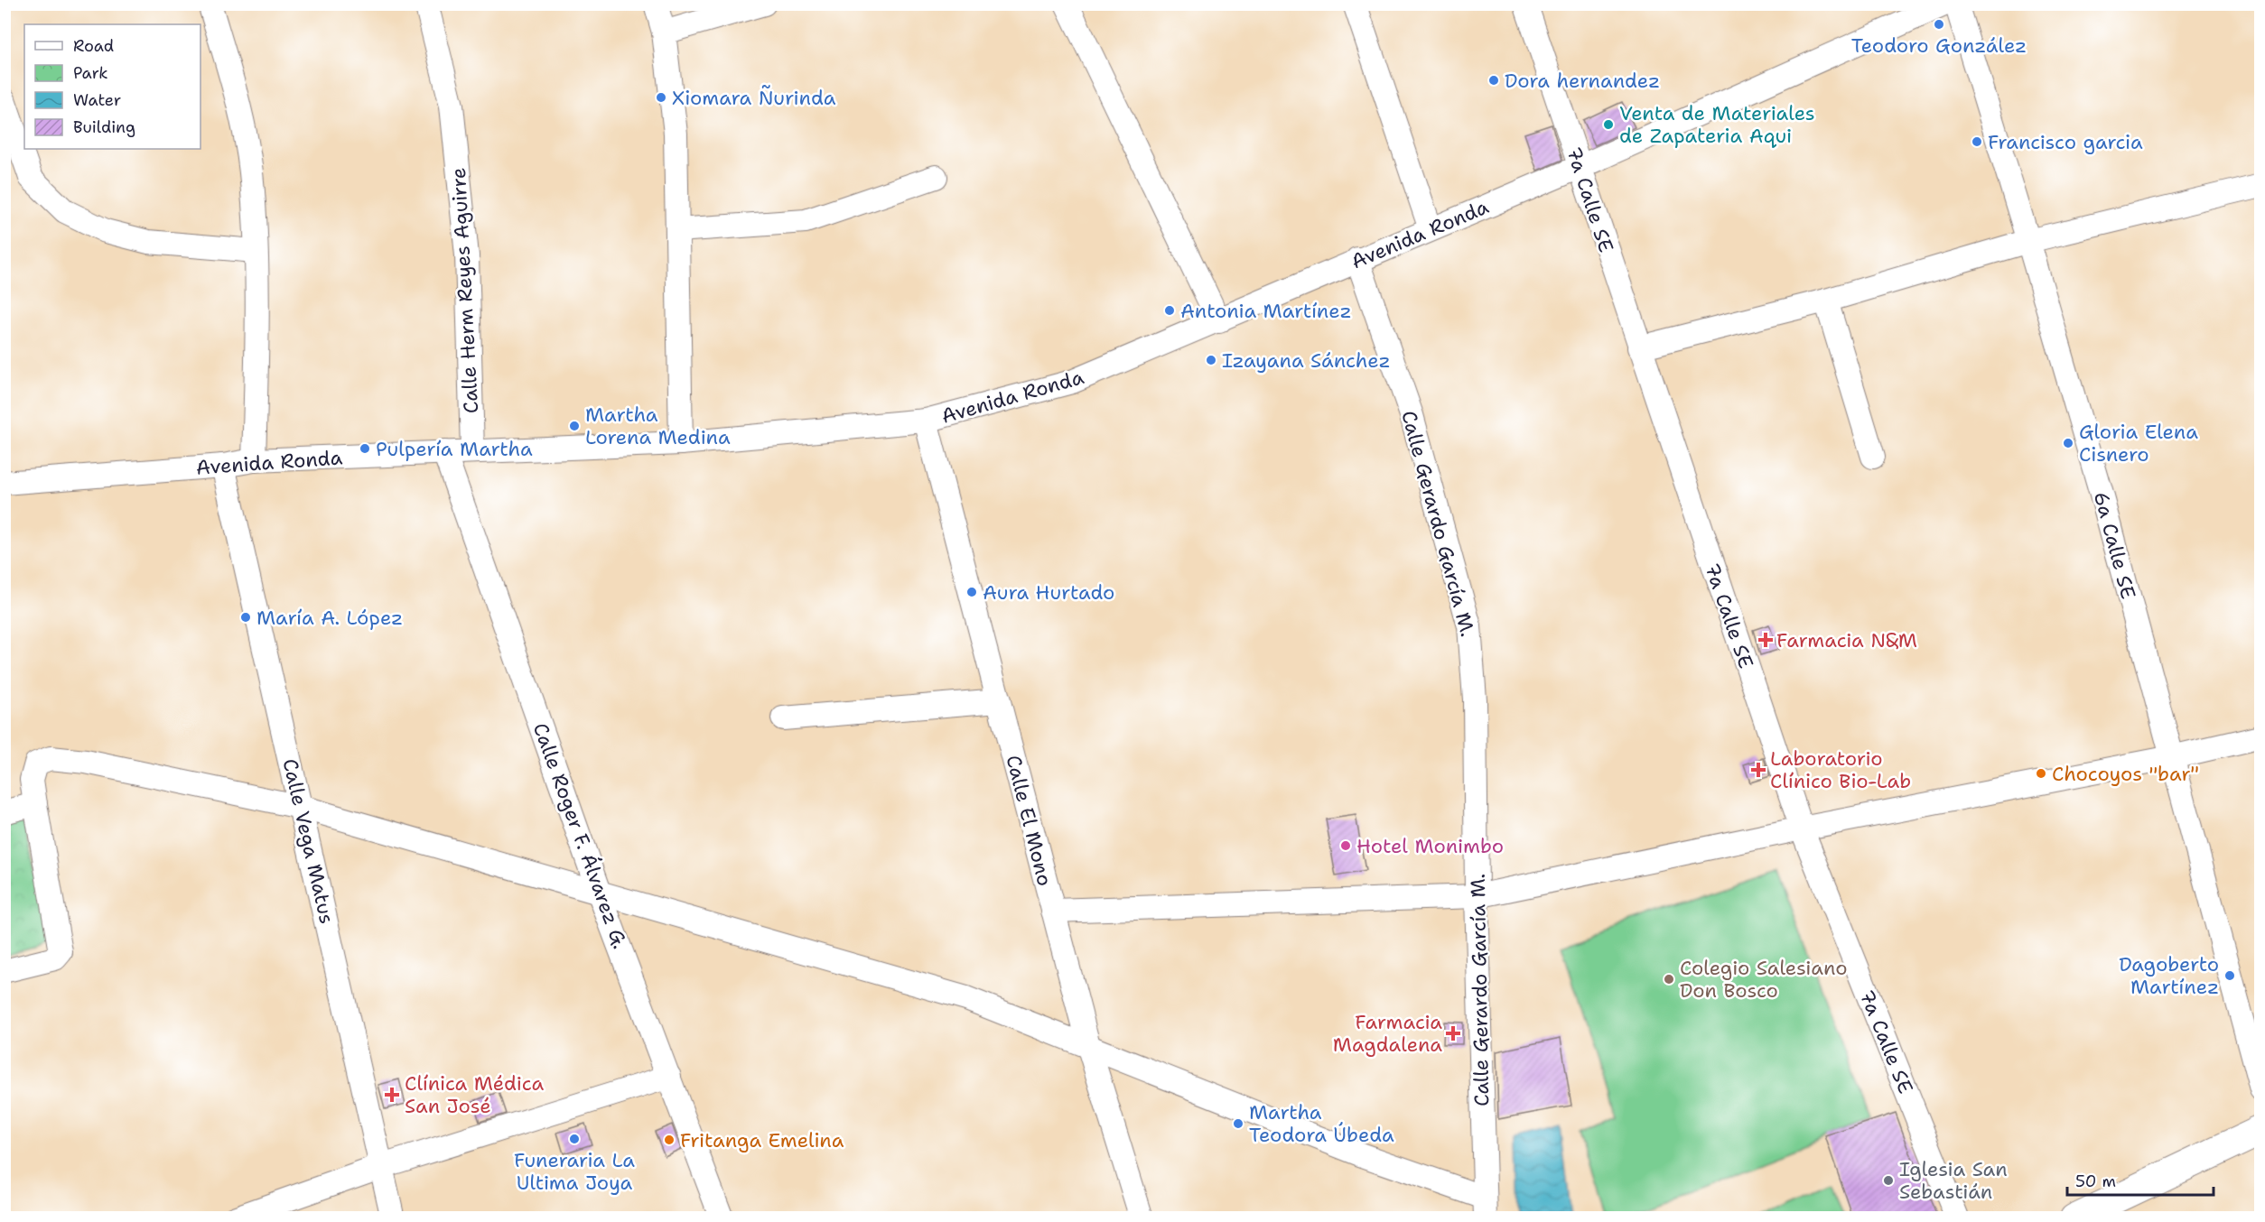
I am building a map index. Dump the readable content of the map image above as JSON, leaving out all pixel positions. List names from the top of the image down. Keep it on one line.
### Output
{"streets":{"street":["7a Calle SE","Avenida Ronda","Calle Herm Reyes Aguirre","Calle Gerardo García M.","6a Calle SE","Calle El Mono","Calle Roger F. Álvarez G.","Calle Vega Matus"]},"crossings":[["7a Calle SE","Avenida Ronda"],["Avenida Ronda","Calle Herm Reyes Aguirre"],["Avenida Ronda","Calle Gerardo García M."],["Avenida Ronda","Calle El Mono"],["Avenida Ronda","Calle Roger F. Álvarez G."],["Avenida Ronda","Calle Vega Matus"]],"places":{"other":["Teodoro González","Dora hernandez","Xiomara Ñurinda","Venta de Materiales de Zapateria Aqui","Francisco garcia","Antonia Martínez","Izayana Sánchez","Martha Lorena Medina","Gloria Elena Cisnero","Pulpería Martha","Aura Hurtado","María A. López","Chocoyos \"bar\"","Hotel Monimbo","Dagoberto Martínez","Colegio Salesiano Don Bosco","Martha Teodora Úbeda","Funeraria La Ultima Joya","Fritanga Emelina","Iglesia San Sebastián"],"health":["Farmacia N&M","Laboratorio Clínico Bio-Lab","Farmacia Magdalena","Clínica Médica San José"]},"legend":["Road","Park","Water","Building"],"scale_bar":"50 m"}
